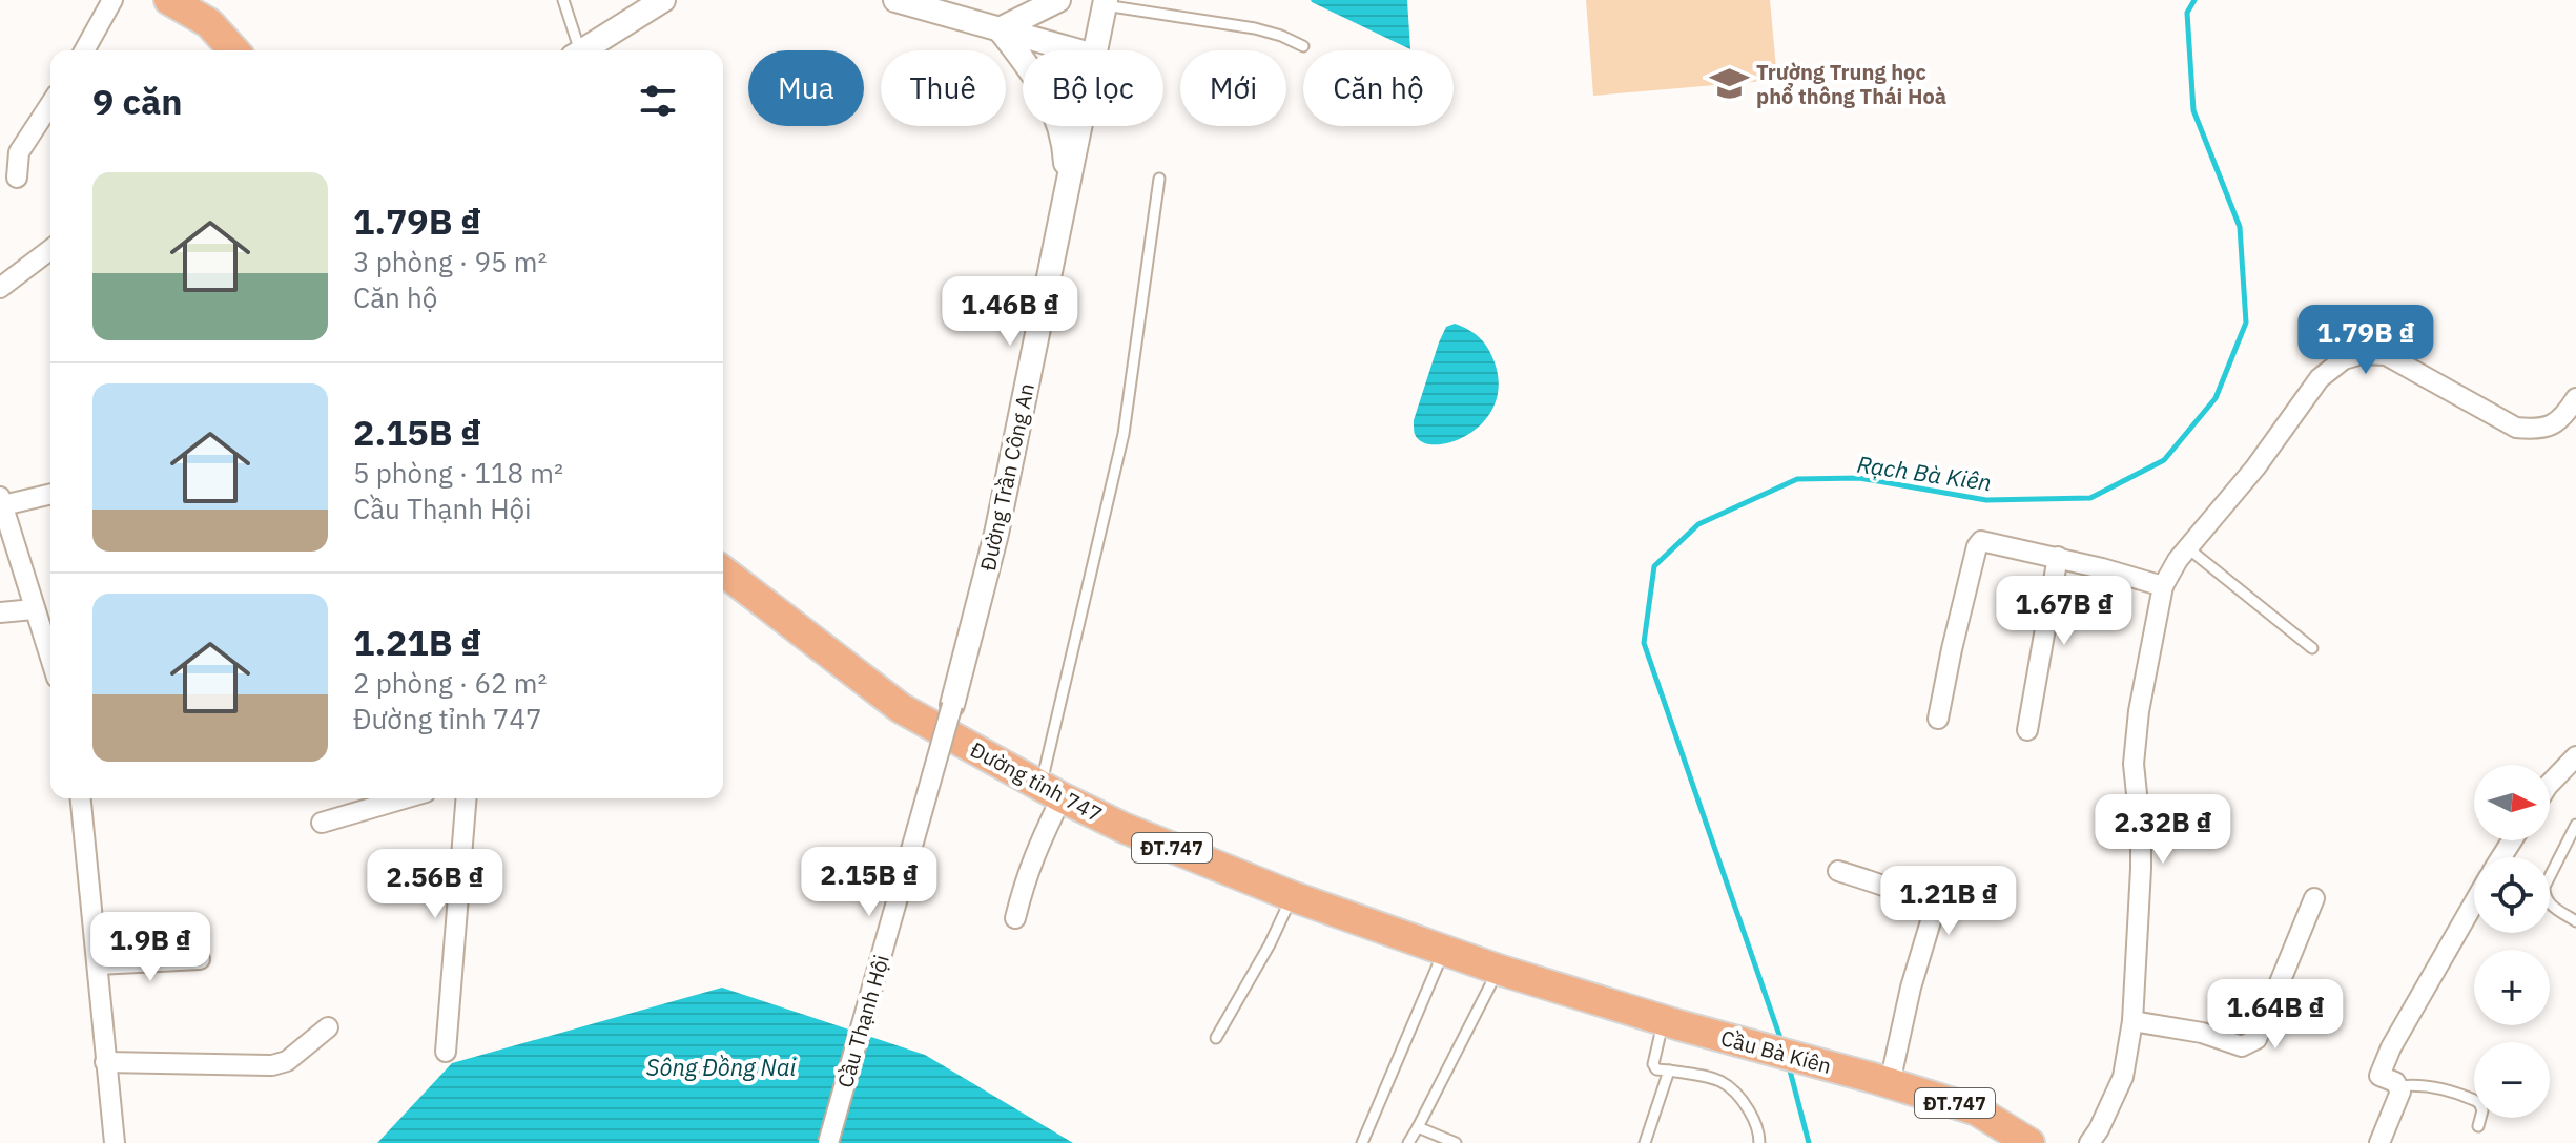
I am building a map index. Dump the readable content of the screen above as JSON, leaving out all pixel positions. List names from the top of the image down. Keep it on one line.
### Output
{"streets":{"main road":["Đường tỉnh 747","ĐT.747","Cầu Bà Kiên"],"street":["Đường Trần Công An","Cầu Thạnh Hội"]},"crossings":[["Đường Trần Công An","Cầu Thạnh Hội"],["Đường tỉnh 747","Cầu Bà Kiên"],["ĐT.747","Cầu Bà Kiên"]],"water":["Rạch Bà Kiên","Sông Đồng Nai"],"places":{"school or university":["Trường Trung học phổ thông Thái Hoà"]},"north":"right","page":{"chip":["Mua","Thuê","Bộ lọc","Mới","Căn hộ"],"heading":"9 căn","list":[{"name":"1.79B ₫","note":"3 phòng · 95 m² · Căn hộ"},{"name":"2.15B ₫","note":"5 phòng · 118 m² · Cầu Thạnh Hội"},{"name":"1.21B ₫","note":"2 phòng · 62 m² · Đường tỉnh 747"}],"price":["1.46B ₫","1.79B ₫","1.67B ₫","2.32B ₫","2.15B ₫","2.56B ₫","1.21B ₫","1.9B ₫","1.64B ₫"],"map_buttons":["+","−"]}}
